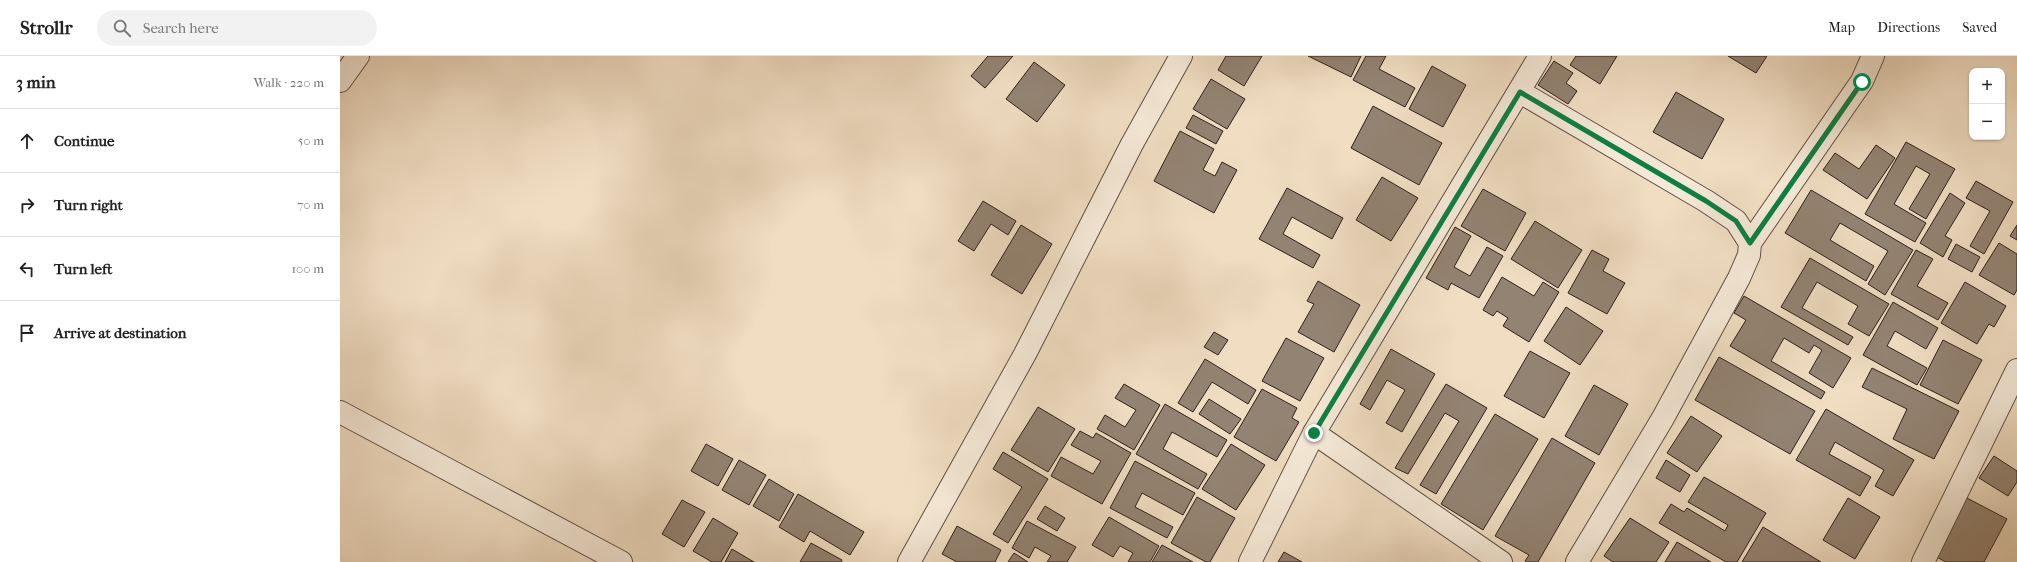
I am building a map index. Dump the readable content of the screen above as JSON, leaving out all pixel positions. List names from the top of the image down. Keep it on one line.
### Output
{"page":{"header":"Strollr","search":"Search here","nav":["Map","Directions","Saved"],"heading":["3 min","Walk · 220 m"],"map_buttons":["+","−"],"list":[["Continue","50 m"],["Turn right","70 m"],["Turn left","100 m"],"Arrive at destination"]}}
